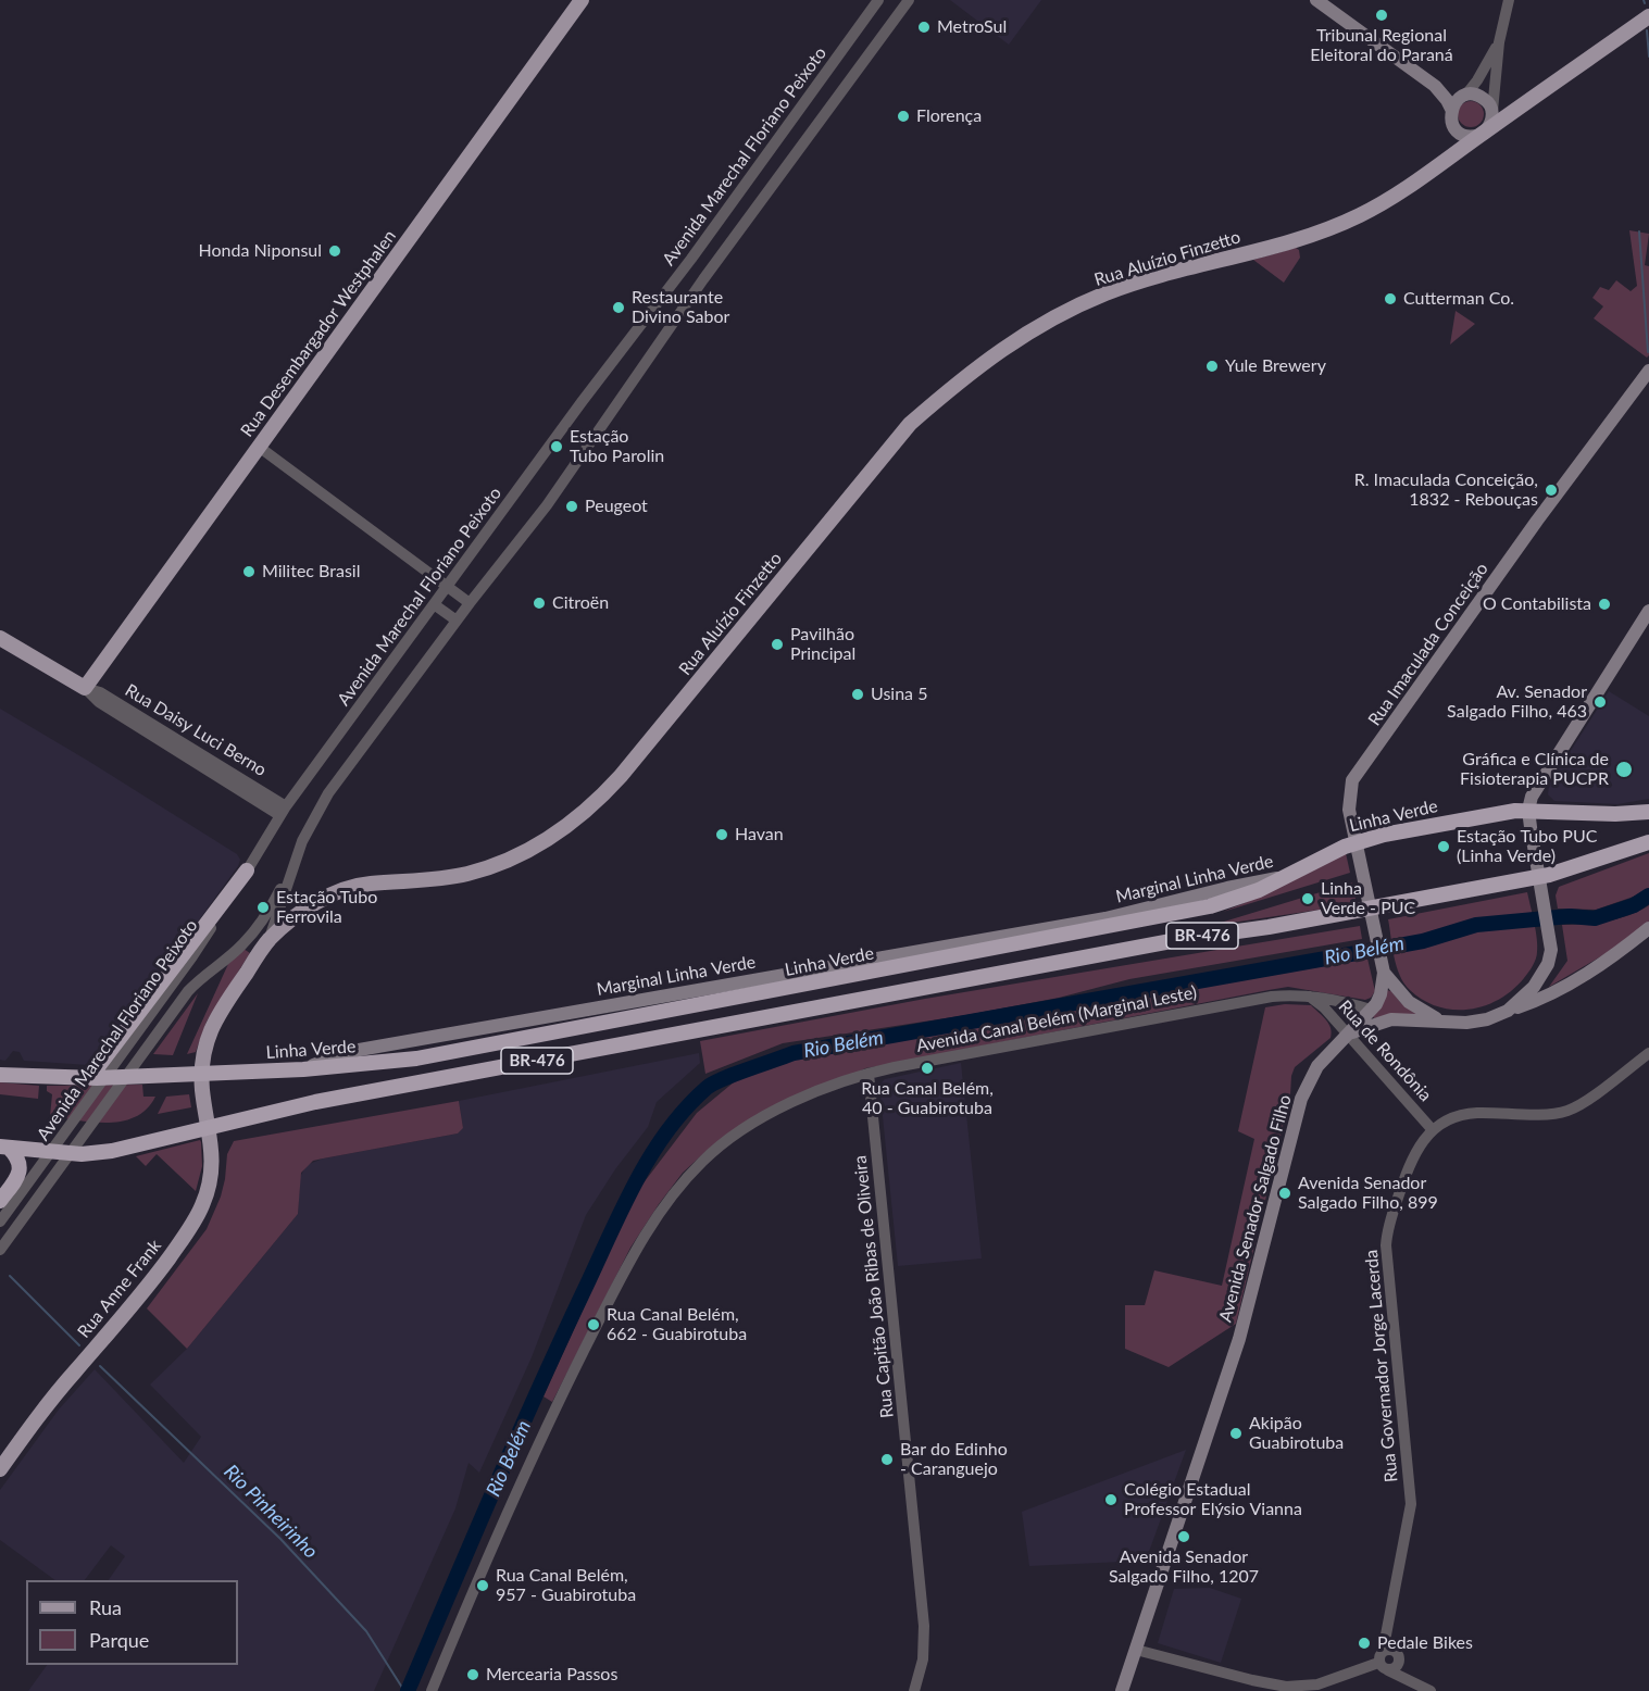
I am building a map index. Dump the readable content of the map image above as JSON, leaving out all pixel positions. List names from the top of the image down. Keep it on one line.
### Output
{"streets":{"highway":["Linha Verde","BR-476"],"main road":["Rua Aluízio Finzetto","Rua Desembargador Westphalen","Rua Imaculada Conceição","Rua Daisy Luci Berno","Avenida Senador Salgado Filho","Rua Anne Frank"],"street":["Avenida Marechal Floriano Peixoto","Avenida Canal Belém (Marginal Leste)","Rua de Rondônia","Rua Capitão João Ribas de Oliveira","Rua Governador Jorge Lacerda"]},"crossings":[["Avenida Marechal Floriano Peixoto","Rua Aluízio Finzetto"],["Avenida Marechal Floriano Peixoto","Rua Daisy Luci Berno"],["Rua Aluízio Finzetto","Linha Verde"],["Rua Aluízio Finzetto","Rua Anne Frank"],["Rua Desembargador Westphalen","Rua Daisy Luci Berno"],["Rua Imaculada Conceição","Linha Verde"],["Rua Imaculada Conceição","BR-476"],["Rua Imaculada Conceição","Avenida Canal Belém (Marginal Leste)"],["Rua Imaculada Conceição","Rua de Rondônia"],["Rua Imaculada Conceição","Avenida Senador Salgado Filho"],["Linha Verde","Avenida Senador Salgado Filho"],["BR-476","Avenida Senador Salgado Filho"],["BR-476","Rua Anne Frank"],["Avenida Canal Belém (Marginal Leste)","Rua de Rondônia"],["Avenida Canal Belém (Marginal Leste)","Rua Capitão João Ribas de Oliveira"],["Rua de Rondônia","Avenida Senador Salgado Filho"],["Rua de Rondônia","Rua Governador Jorge Lacerda"]],"water":["Rio Belém","Rio Pinheirinho"],"places":["Tribunal Regional Eleitoral do Paraná","MetroSul","Florença","Honda Niponsul","Cutterman Co.","Restaurante Divino Sabor","Yule Brewery","Estação Tubo Parolin","R. Imaculada Conceição, 1832 - Rebouças","Peugeot","Militec Brasil","Citroën","O Contabilista","Pavilhão Principal","Usina 5","Av. Senador Salgado Filho, 463","Gráfica e Clínica de Fisioterapia PUCPR","Havan","Estação Tubo PUC (Linha Verde)","Linha Verde - PUC","Estação Tubo Ferrovila","Rua Canal Belém, 40 - Guabirotuba","Avenida Senador Salgado Filho, 899","Rua Canal Belém, 662 - Guabirotuba","Akipão Guabirotuba","Bar do Edinho - Caranguejo","Colégio Estadual Professor Elýsio Vianna","Avenida Senador Salgado Filho, 1207","Rua Canal Belém, 957 - Guabirotuba","Pedale Bikes","Mercearia Passos"],"legend":["Rua","Parque"]}
